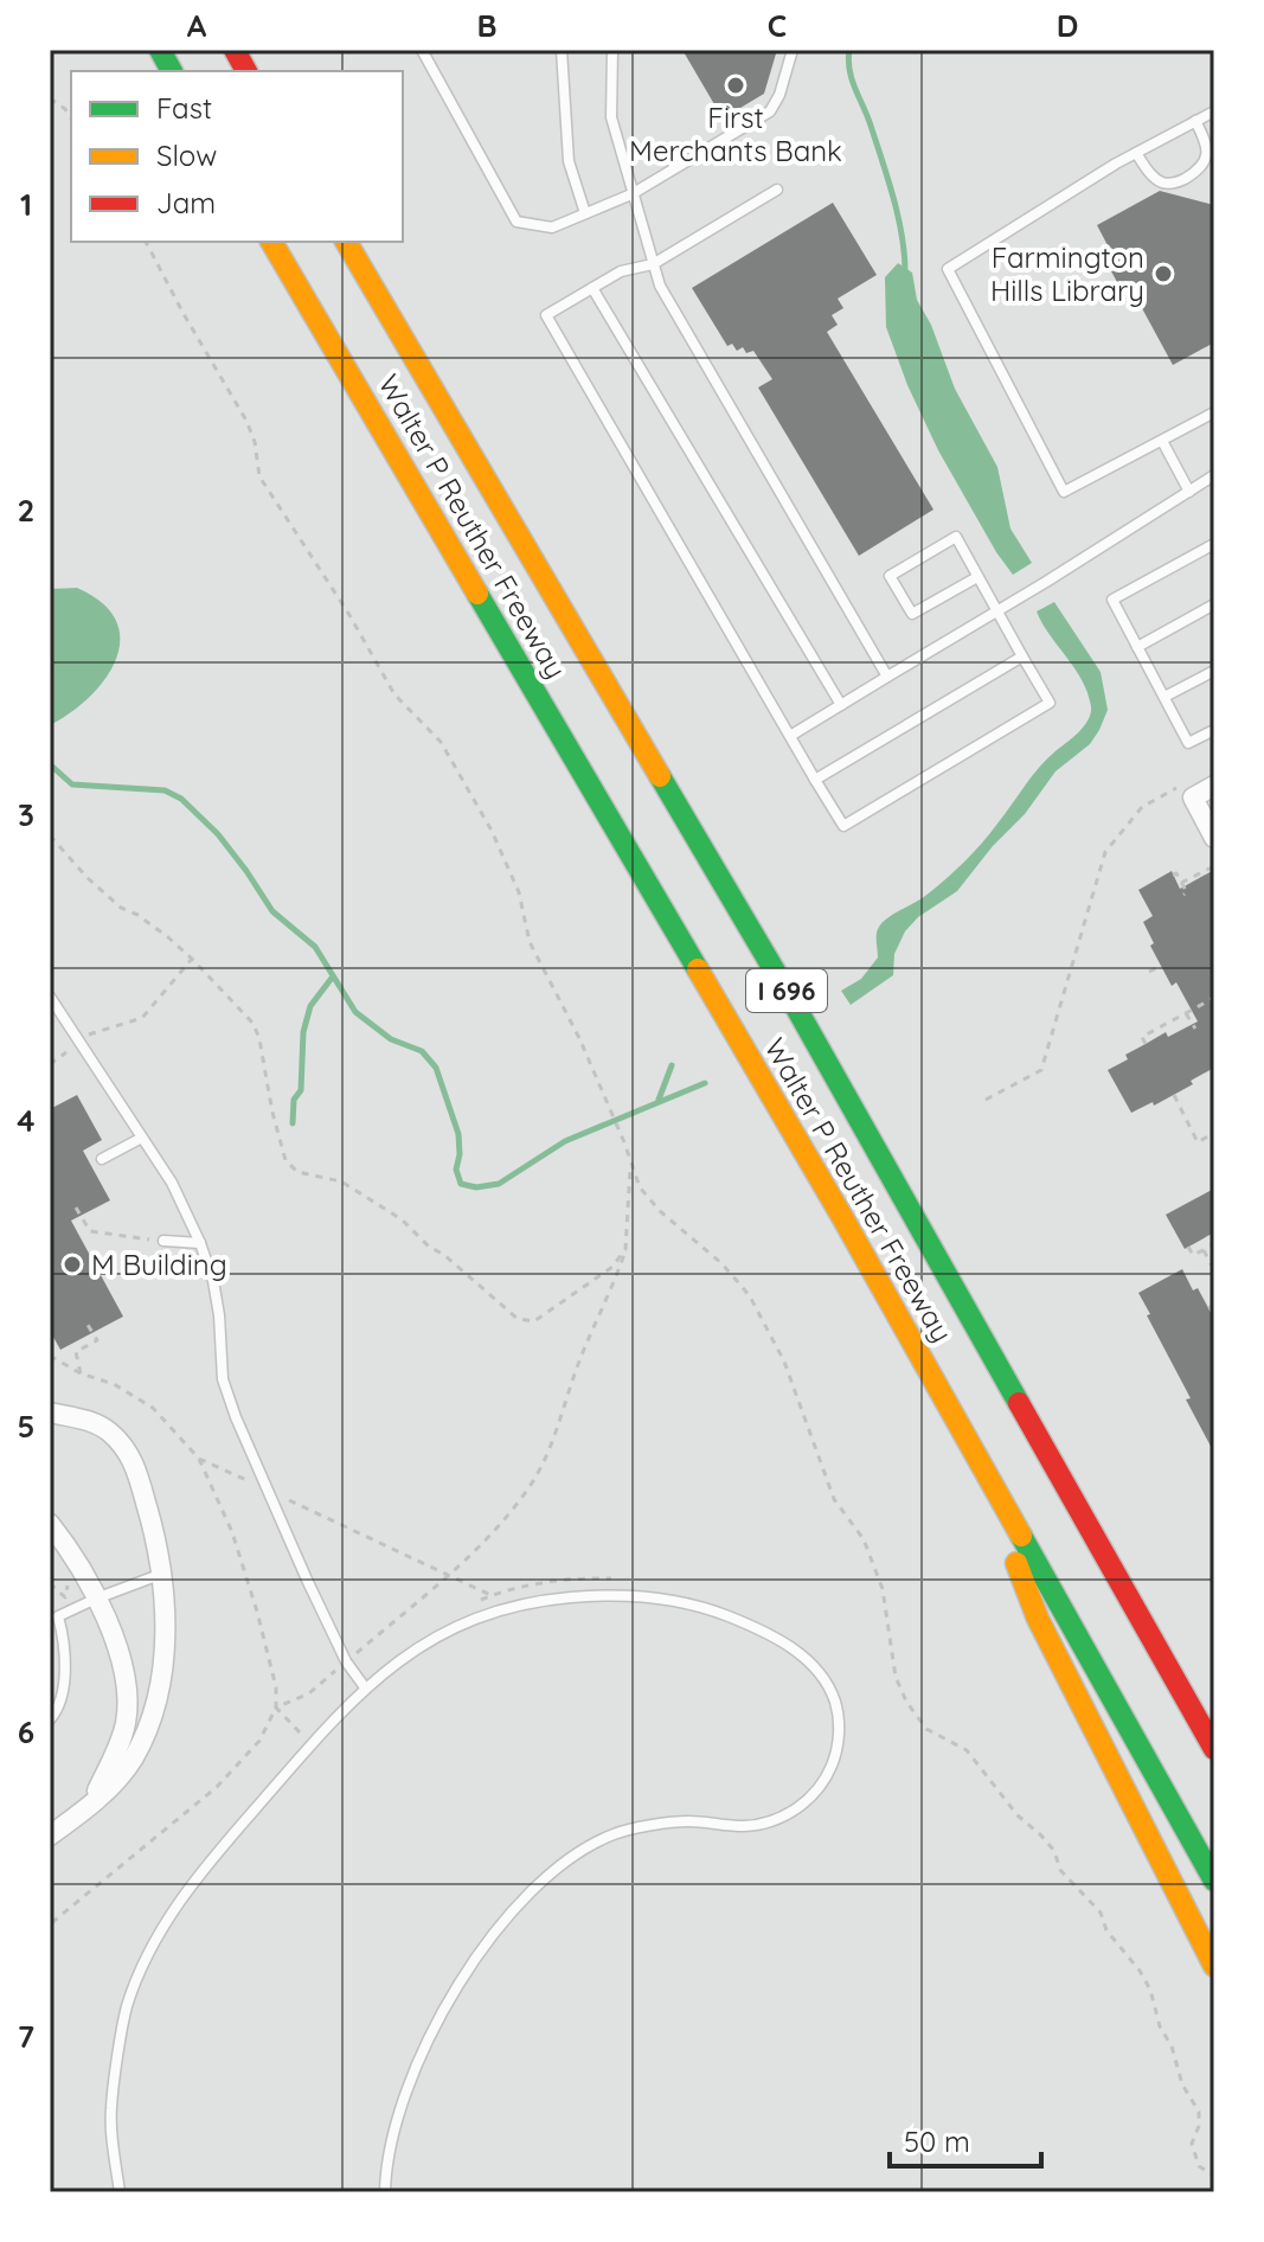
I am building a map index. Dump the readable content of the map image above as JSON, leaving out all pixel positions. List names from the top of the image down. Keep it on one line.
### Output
{"streets":{"highway":["Walter P Reuther Freeway","I 696"]},"places":["First Merchants Bank","Farmington Hills Library","M Building"],"legend":["Fast","Slow","Jam"],"scale_bar":"50 m","grid":{"columns":["A","B","C","D"],"rows":["1","2","3","4","5","6","7"]}}
